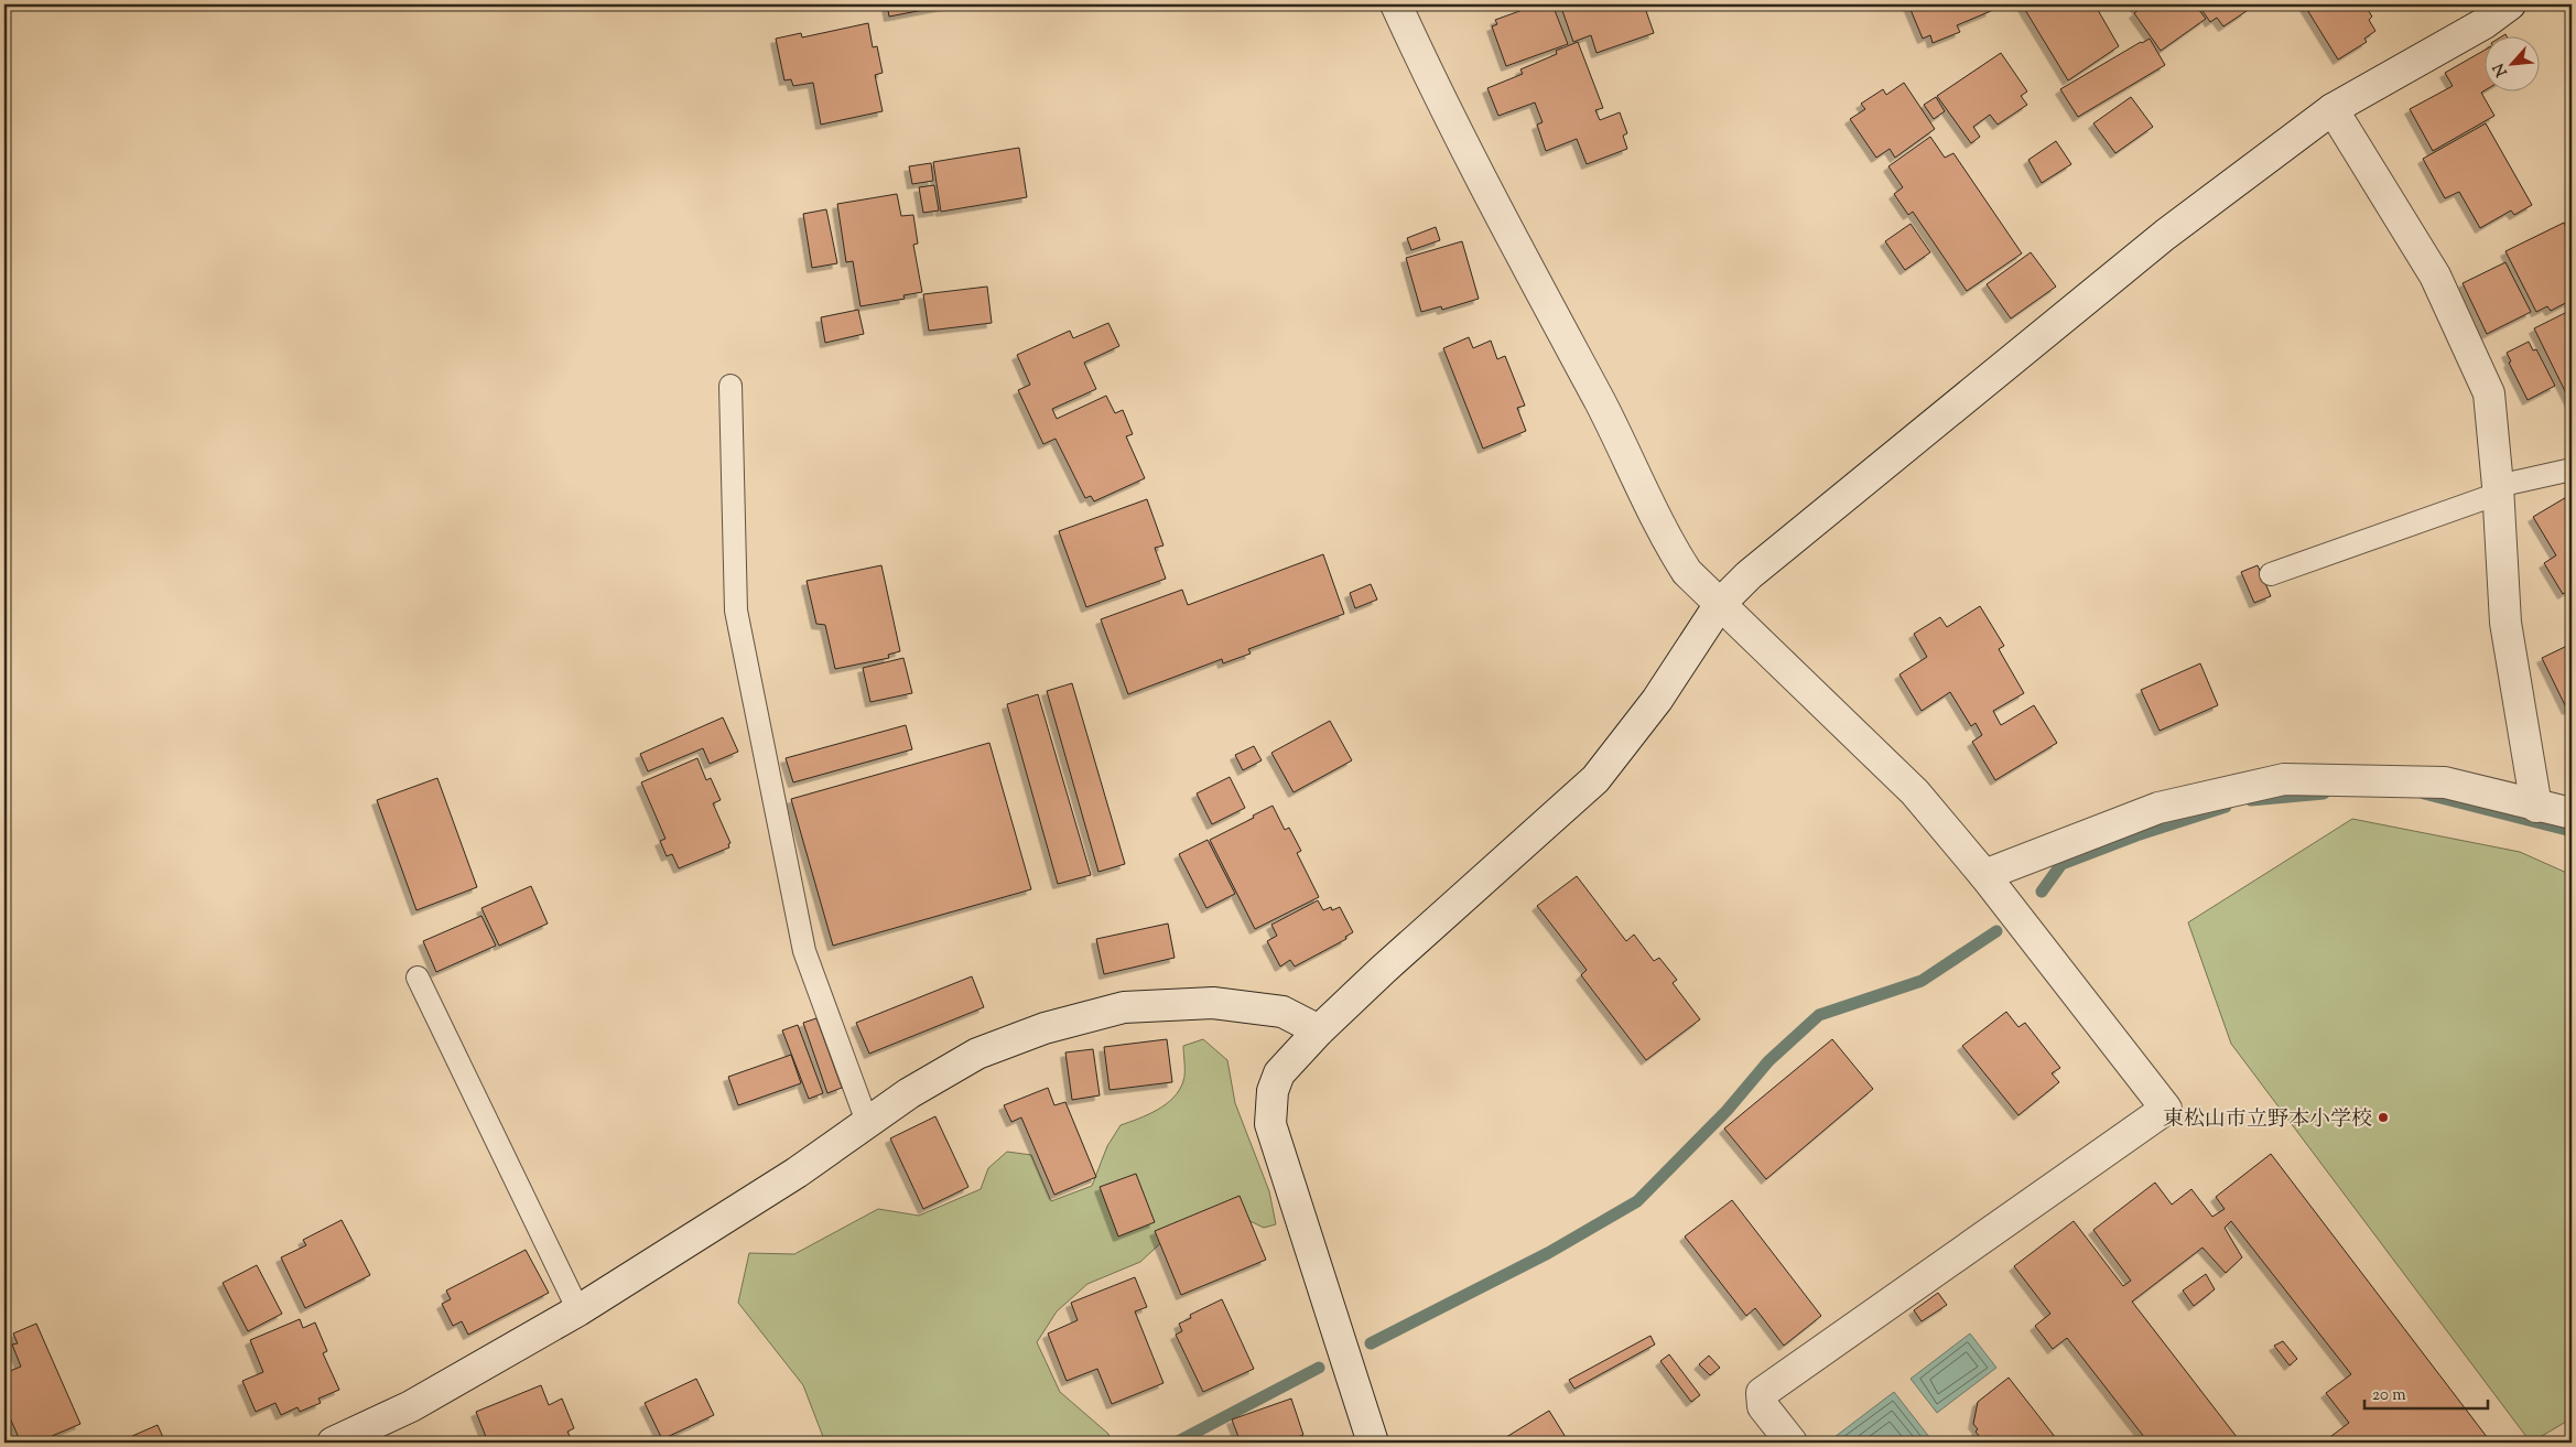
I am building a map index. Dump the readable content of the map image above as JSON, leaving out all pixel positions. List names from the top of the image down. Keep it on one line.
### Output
{"places":["東松山市立野本小学校"],"scale_bar":"20 m","north":"bottom left"}
